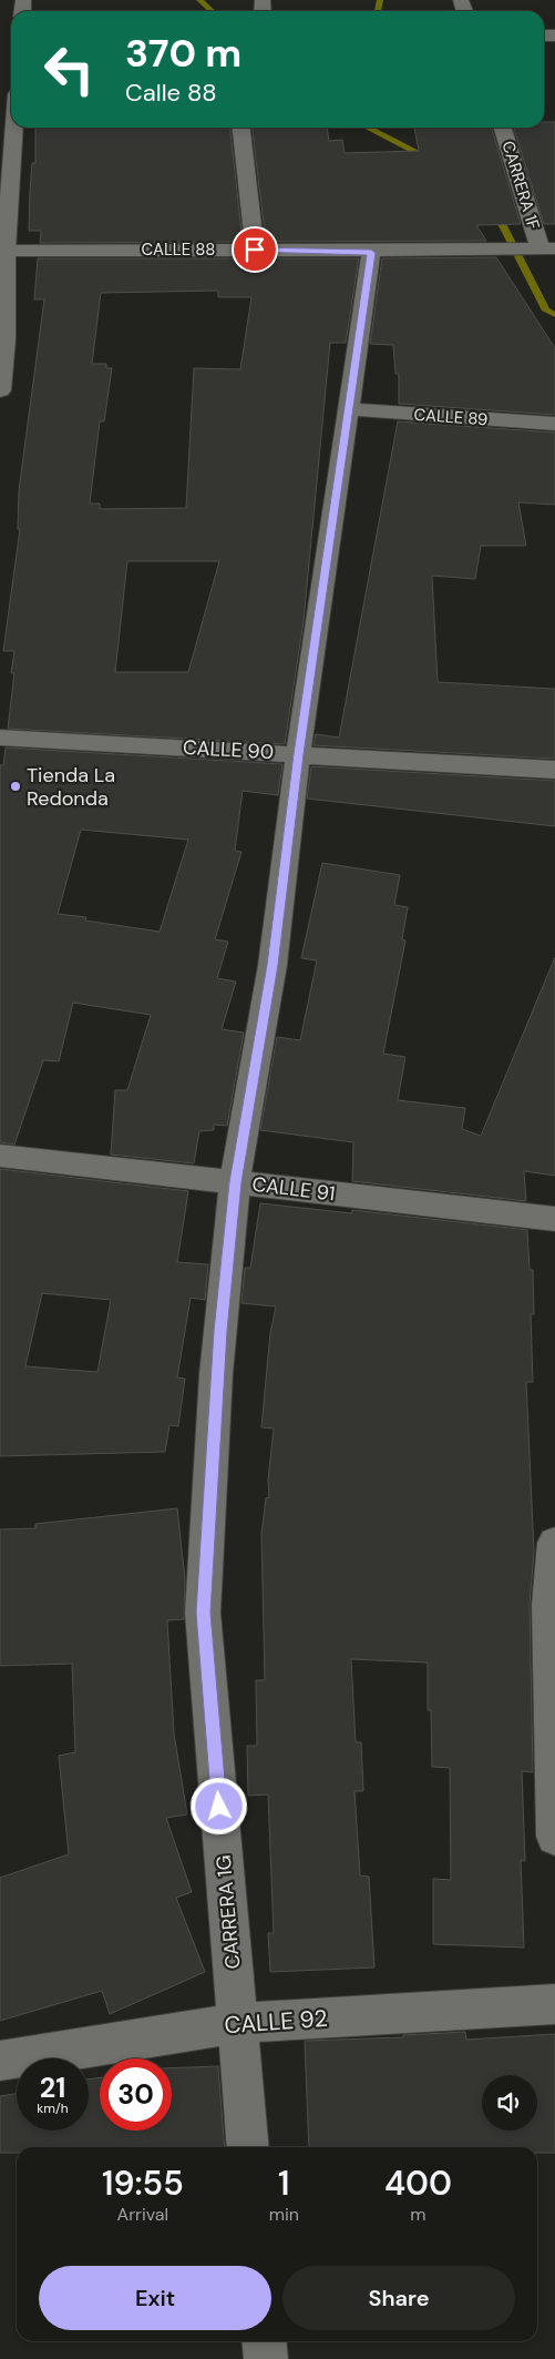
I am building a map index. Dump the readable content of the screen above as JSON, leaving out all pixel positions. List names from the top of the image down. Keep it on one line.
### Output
{"streets":{"street":["CARRERA 1F","CALLE 88","CALLE 89","CALLE 90","CALLE 91","CARRERA 1G","CALLE 92"]},"crossings":[["CARRERA 1F","CALLE 88"],["CALLE 88","CARRERA 1G"],["CALLE 89","CARRERA 1G"],["CALLE 90","CARRERA 1G"],["CALLE 91","CARRERA 1G"],["CARRERA 1G","CALLE 92"]],"places":["Tienda La Redonda"],"page":{"turn":["370 m","Calle 88"],"speed":"21 km/h","limit":"30","eta":["19:55","Arrival","1","min","400","m"],"buttons":["Exit","Share"]}}
